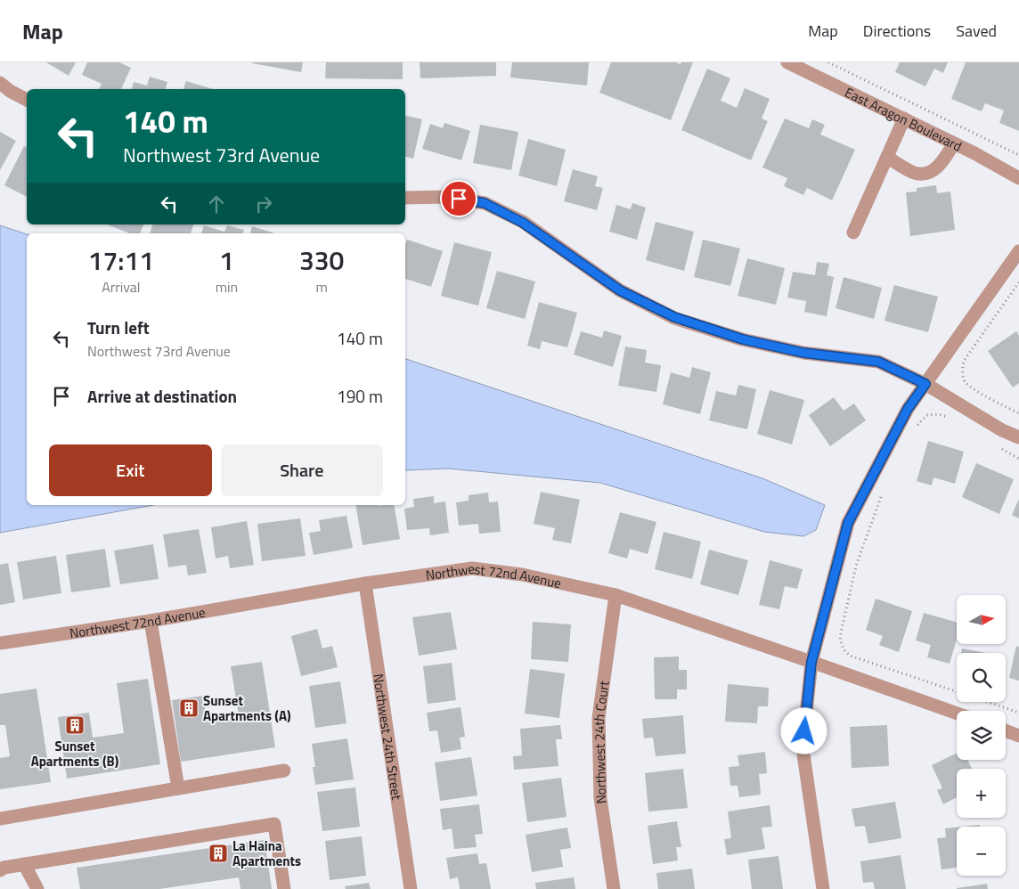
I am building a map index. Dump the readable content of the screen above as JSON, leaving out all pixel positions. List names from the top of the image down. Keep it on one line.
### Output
{"streets":{"street":["East Aragon Boulevard","Northwest 72nd Avenue","Northwest 24th Street","Northwest 24th Court"]},"crossings":[["Northwest 72nd Avenue","Northwest 24th Street"],["Northwest 72nd Avenue","Northwest 24th Court"]],"places":{"building":["Sunset Apartments (A)","Sunset Apartments (B)","La Haina Apartments"]},"north":"right","page":{"header":"Map","nav":["Map","Directions","Saved"],"turn":["140 m","Northwest 73rd Avenue"],"eta":["17:11","Arrival","1","min","330","m"],"list":[{"name":"Turn left","note":"Northwest 73rd Avenue","value":"140 m"},{"name":"Arrive at destination","value":"190 m"}],"buttons":["Exit","Share"],"map_buttons":["+","−"]}}
